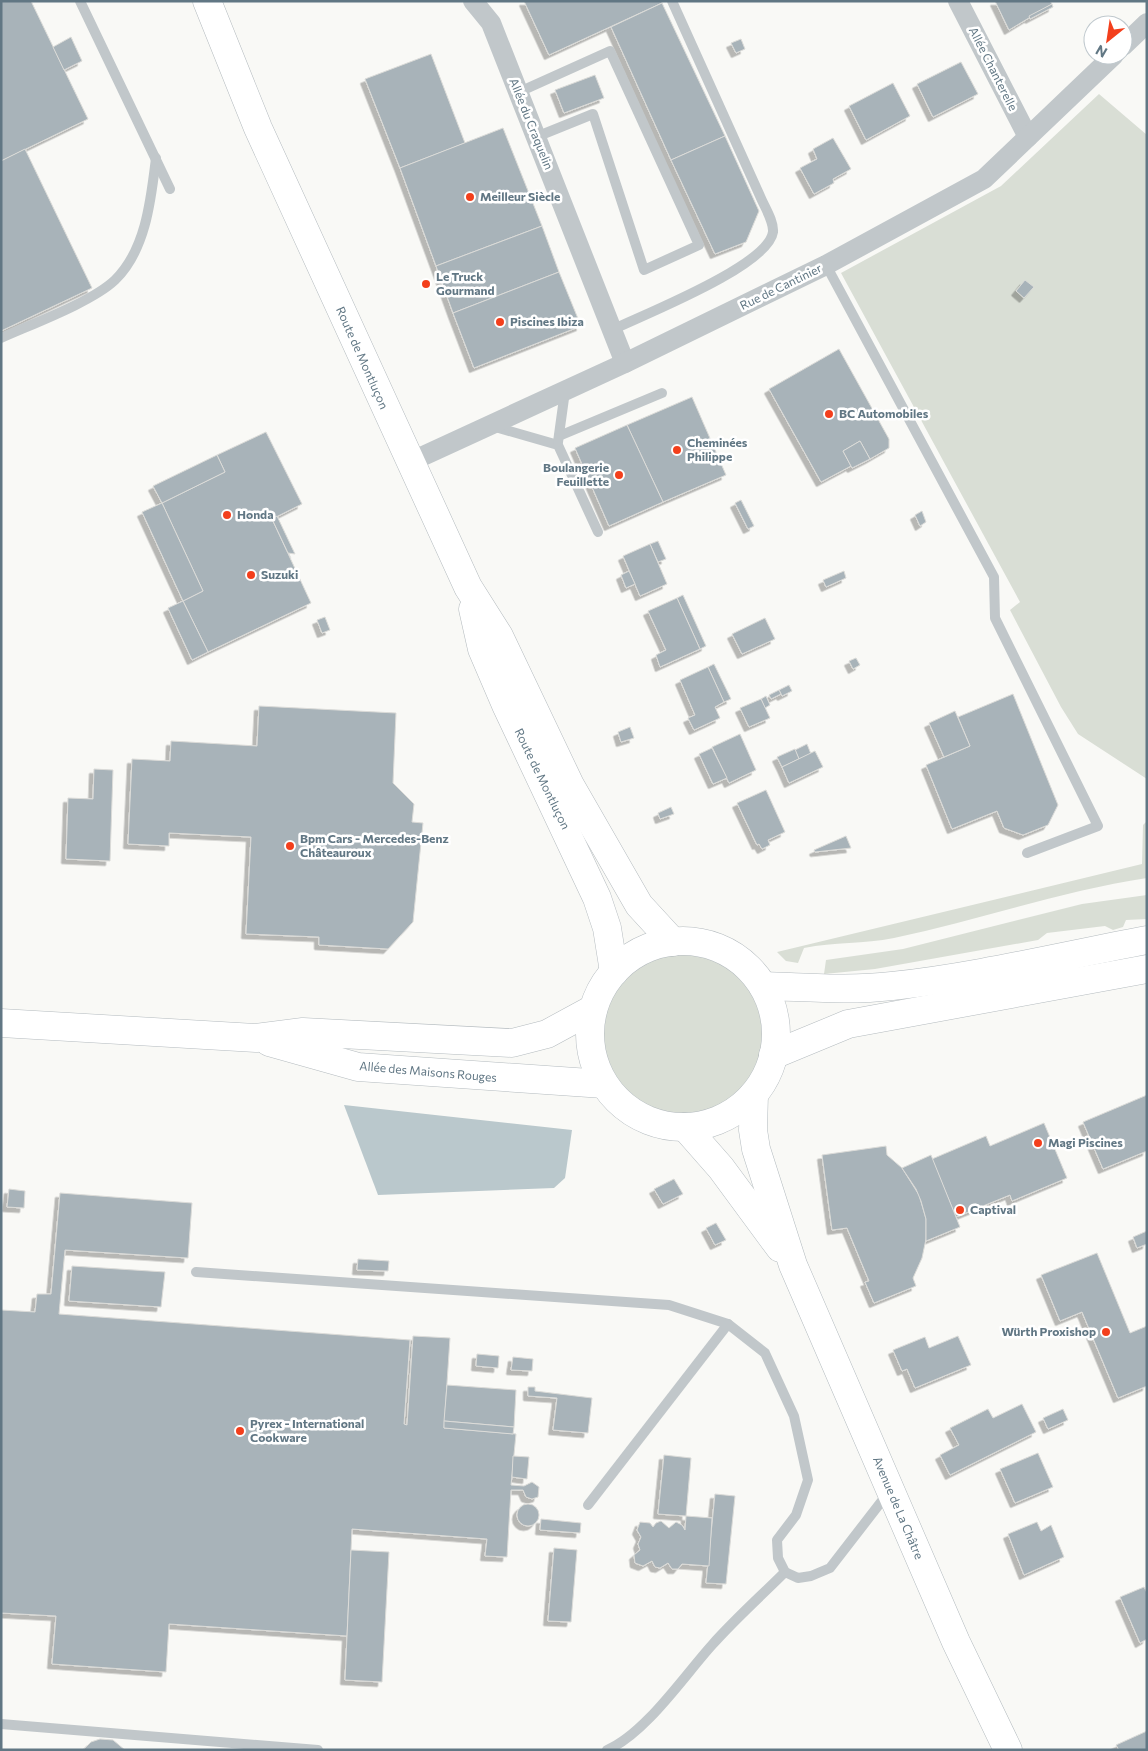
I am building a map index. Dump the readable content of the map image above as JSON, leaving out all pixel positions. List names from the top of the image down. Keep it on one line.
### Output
{"streets":{"main road":["Route de Montluçon","Allée des Maisons Rouges","Avenue de La Châtre"],"street":["Allée Chanterelle","Allée du Craquelin","Rue de Cantinier"]},"crossings":[["Allée Chanterelle","Rue de Cantinier"],["Allée du Craquelin","Rue de Cantinier"],["Rue de Cantinier","Route de Montluçon"]],"places":["Meilleur Siècle","Le Truck Gourmand","Piscines Ibiza","BC Automobiles","Cheminées Philippe","Boulangerie Feuillette","Honda","Suzuki","Bpm Cars - Mercedes-Benz Châteauroux","Magi Piscines","Captival","Würth Proxishop","Pyrex - International Cookware"],"north":"bottom left"}
